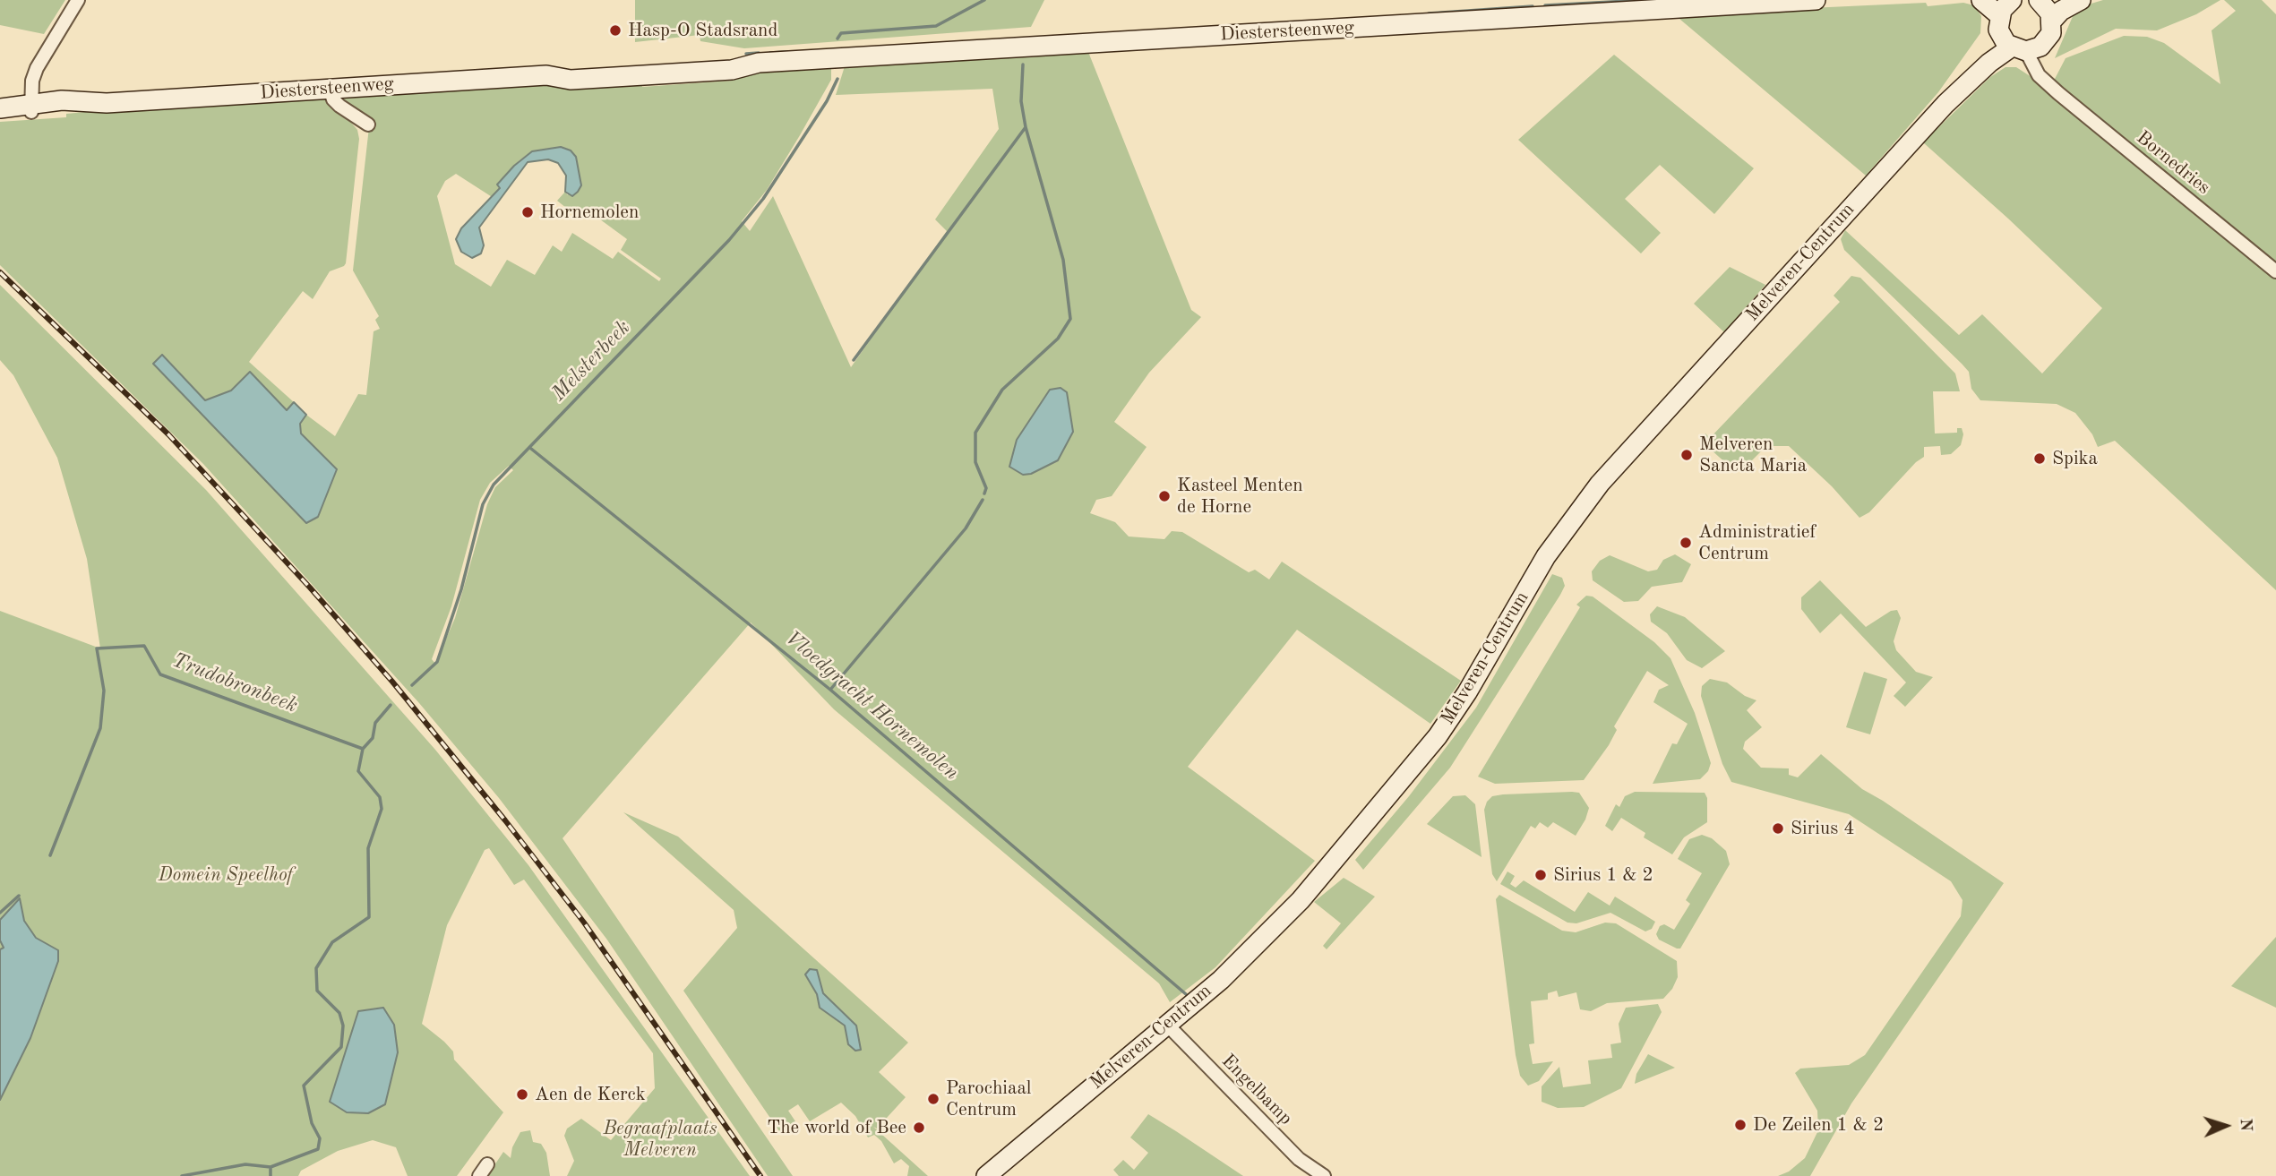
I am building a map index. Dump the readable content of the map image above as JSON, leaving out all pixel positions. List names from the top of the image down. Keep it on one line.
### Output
{"streets":{"main road":["Diestersteenweg","Melveren-Centrum"],"street":["Bornedries","Engelbamp"]},"crossings":[["Bornedries","Melveren-Centrum"],["Melveren-Centrum","Engelbamp"]],"water":["Melsterbeek","Trudobronbeek","Vloedgracht Hornemolen"],"parks":["Domein Speelhof","Begraafplaats Melveren"],"places":["Hasp-O Stadsrand","Hornemolen","Melveren Sancta Maria","Spika","Kasteel Menten de Horne","Administratief Centrum","Sirius 4","Sirius 1 & 2","Aen de Kerck","Parochiaal Centrum","De Zeilen 1 & 2","The world of Bee"],"north":"right"}
